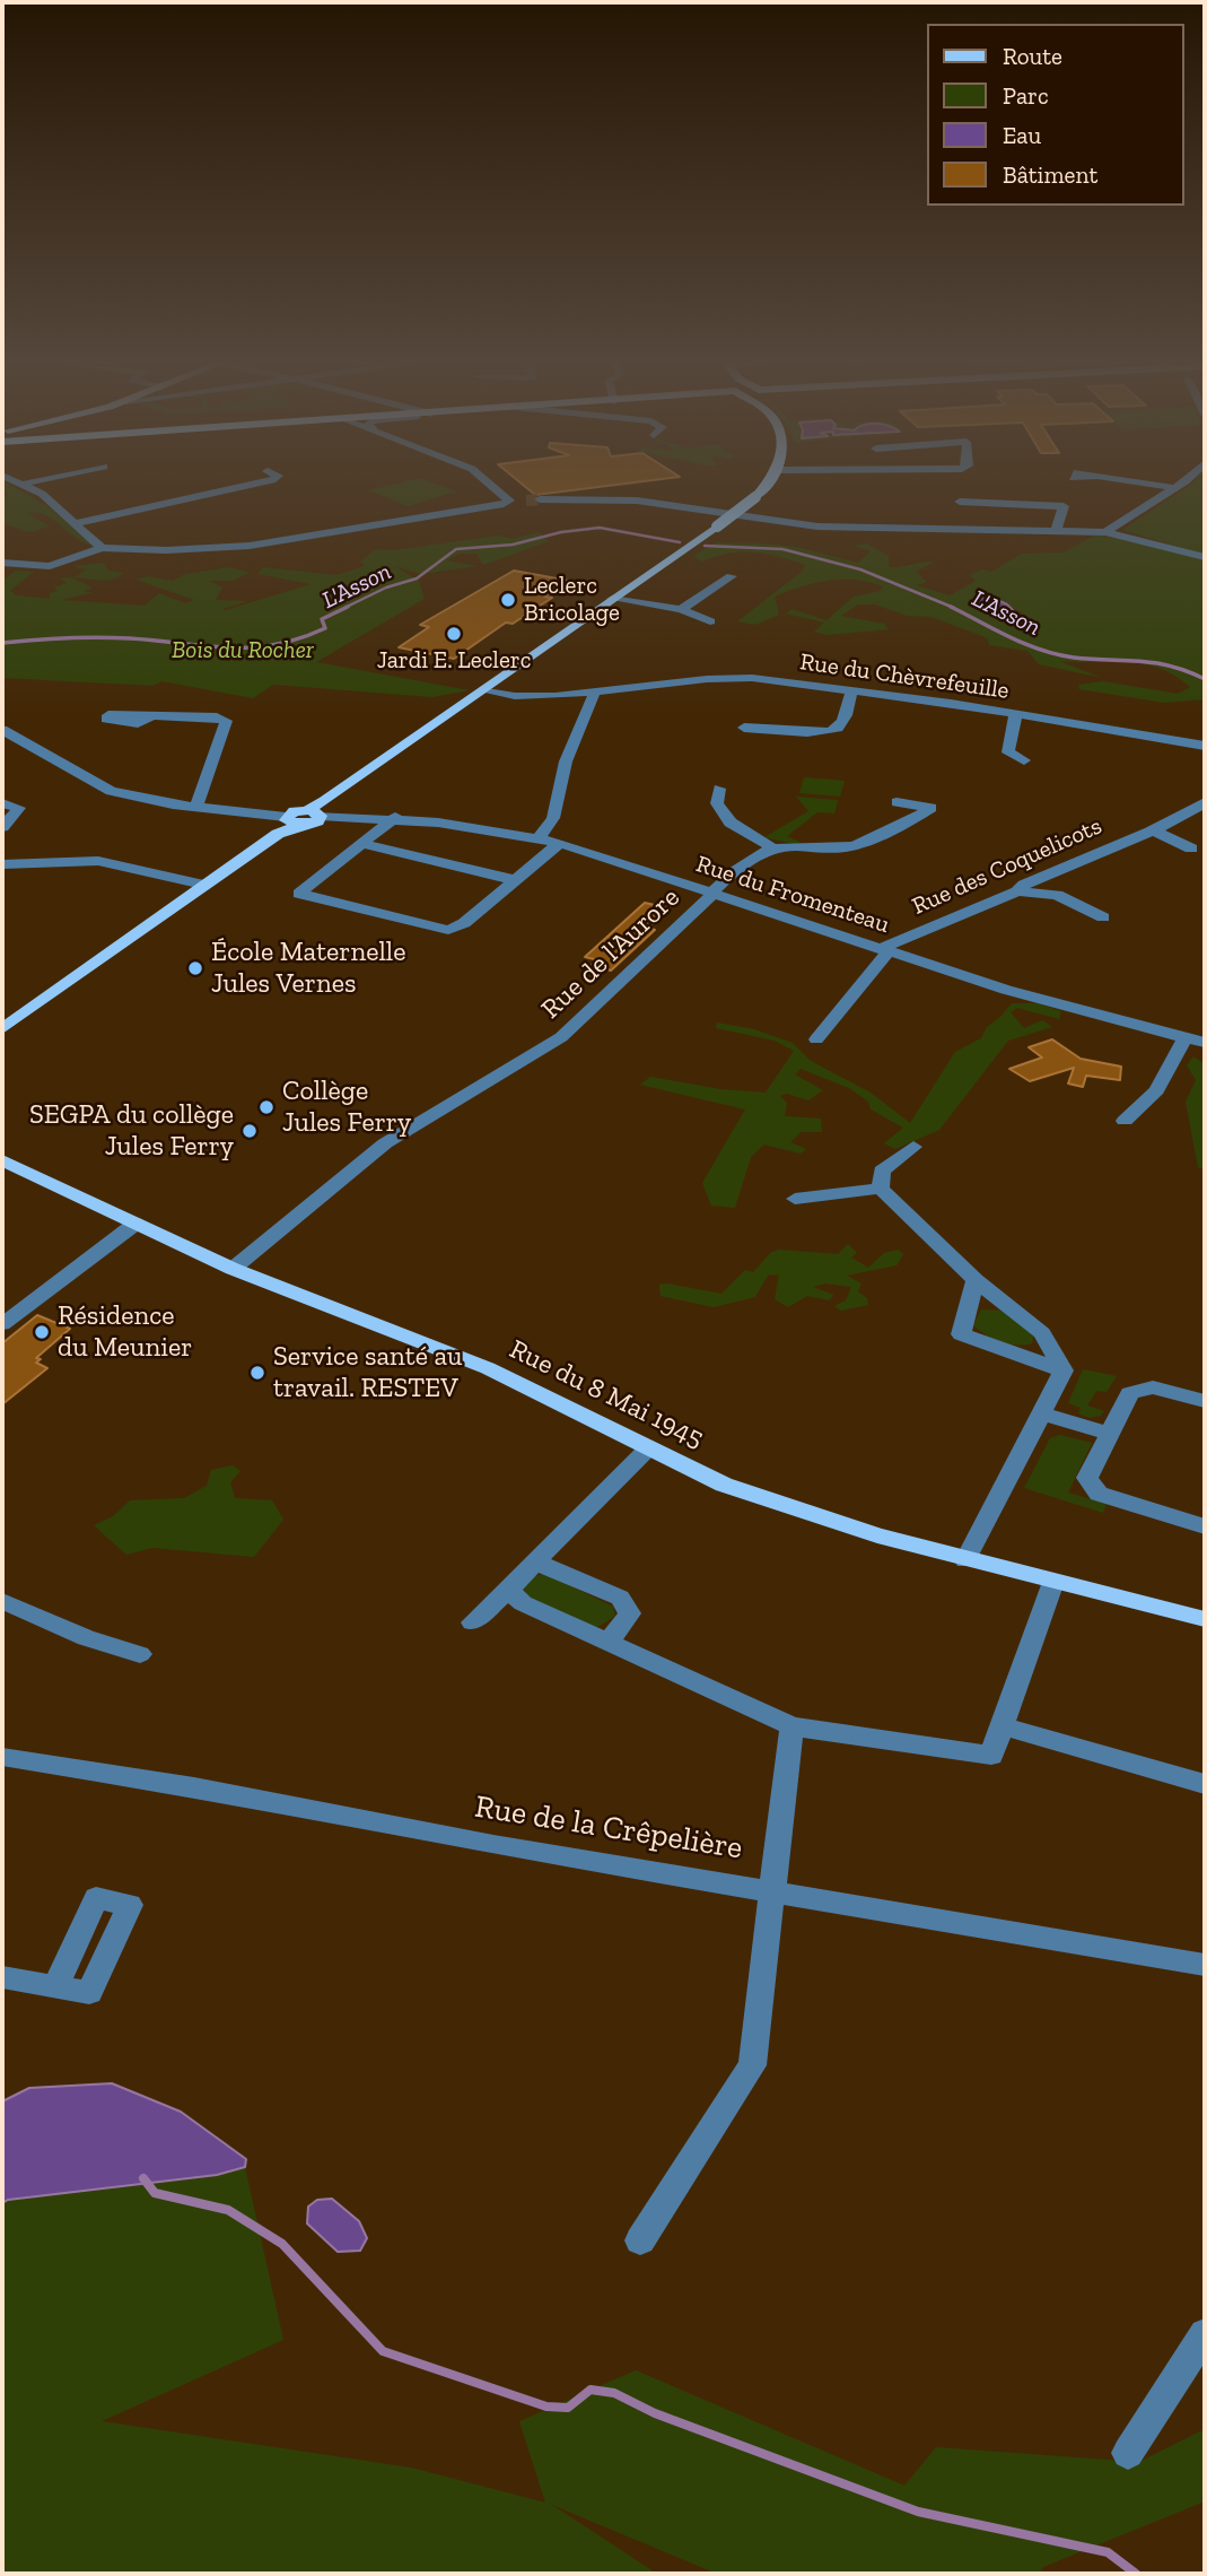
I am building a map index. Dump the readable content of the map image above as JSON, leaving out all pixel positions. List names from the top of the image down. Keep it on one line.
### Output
{"streets":{"main road":["Rue du 8 Mai 1945"],"street":["Rue du Chèvrefeuille","Rue des Coquelicots","Rue du Fromenteau","Rue de l'Aurore","Rue de la Crêpelière"]},"crossings":[["Rue des Coquelicots","Rue du Fromenteau"],["Rue du Fromenteau","Rue de l'Aurore"],["Rue de l'Aurore","Rue du 8 Mai 1945"]],"water":["L'Asson"],"parks":["Bois du Rocher"],"places":["Leclerc Bricolage","Jardi E. Leclerc","École Maternelle Jules Vernes","Collège Jules Ferry","SEGPA du collège Jules Ferry","Résidence du Meunier","Service santé au travail. RESTEV"],"legend":["Route","Parc","Eau","Bâtiment"]}
